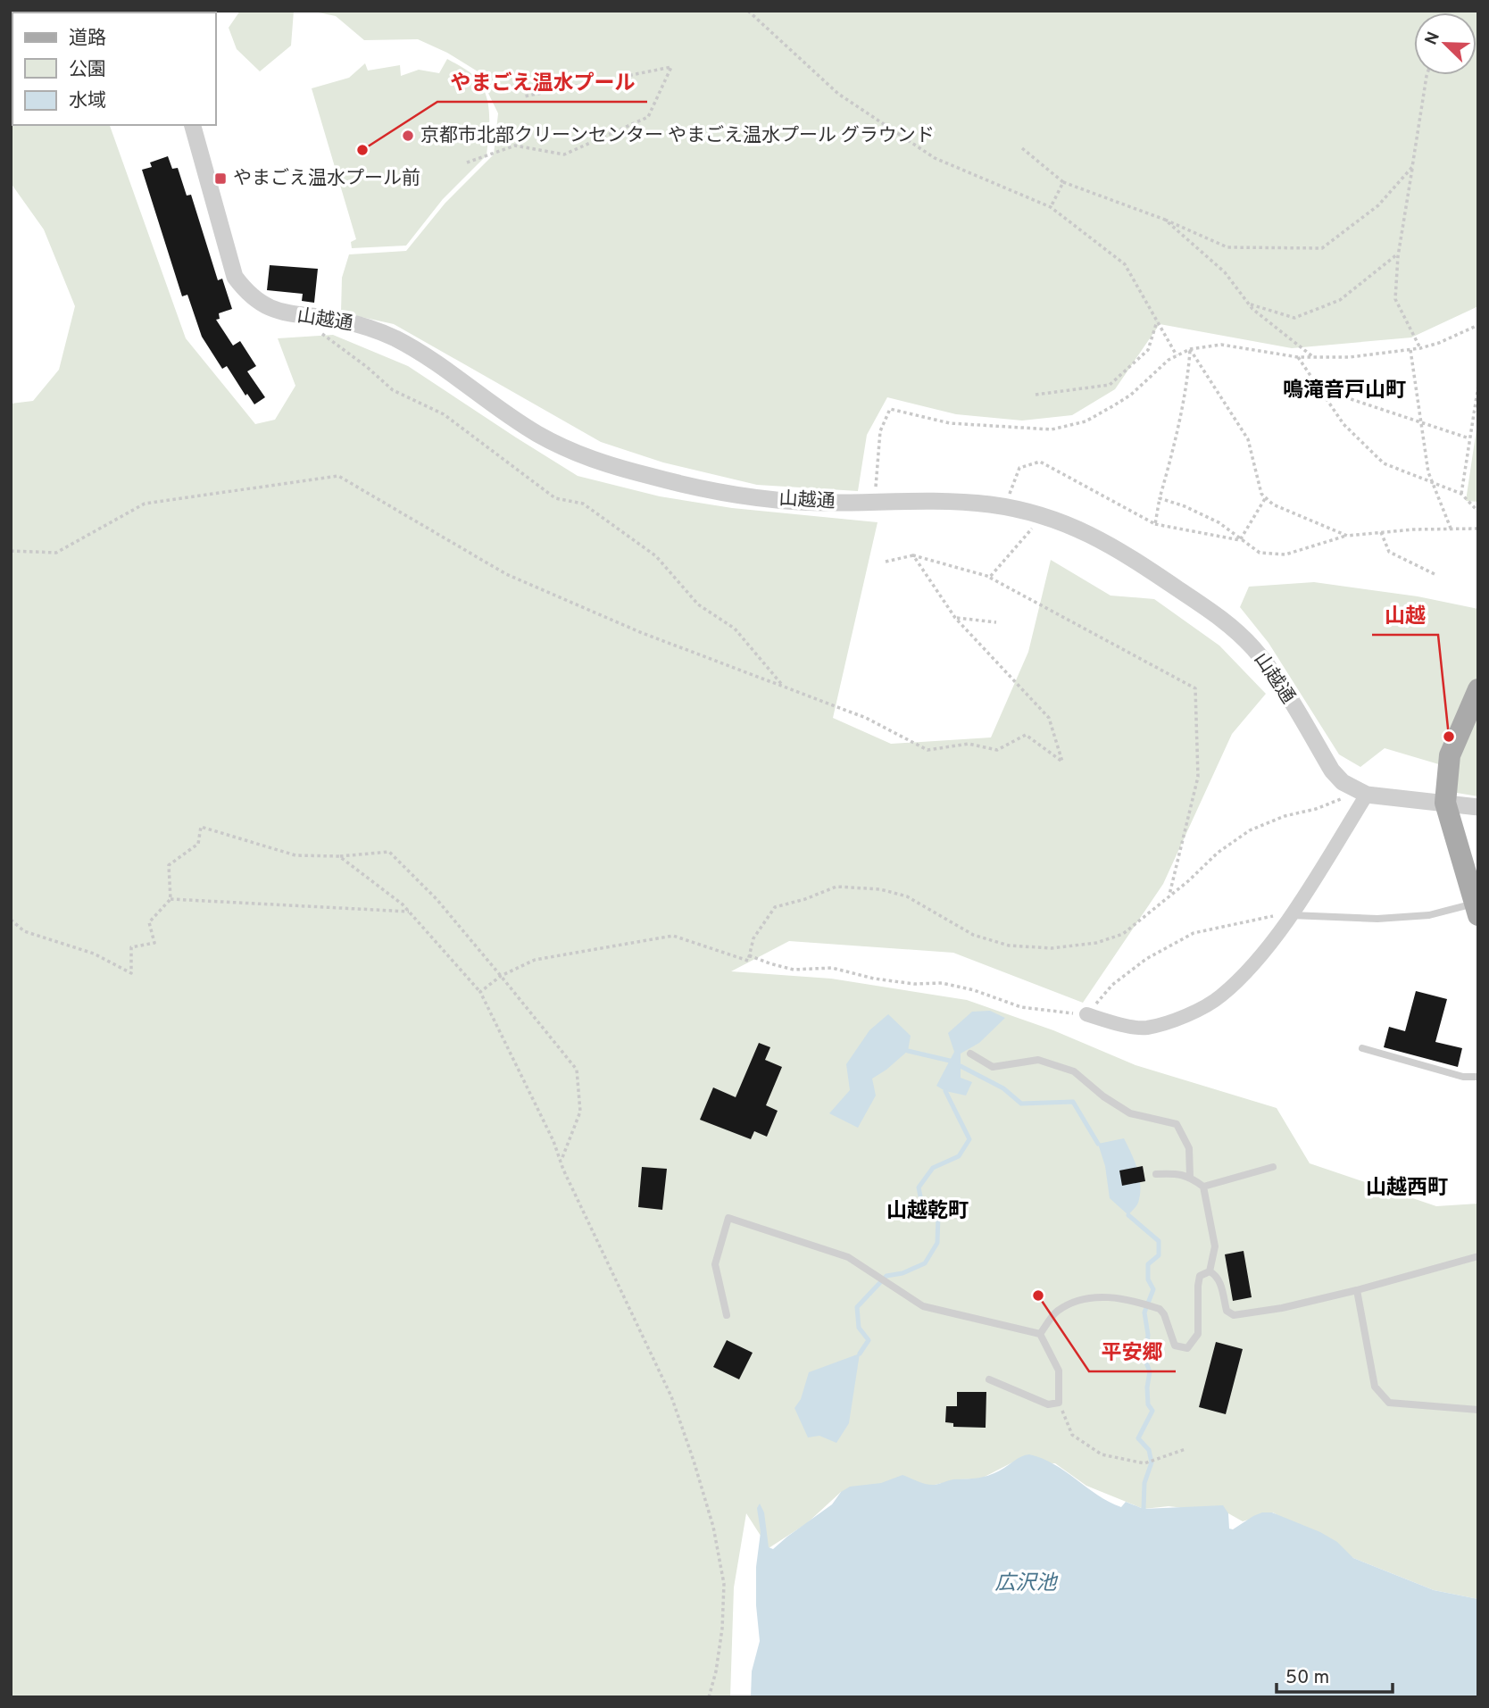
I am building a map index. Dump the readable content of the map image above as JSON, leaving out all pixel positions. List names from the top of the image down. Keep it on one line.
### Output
{"streets":{"street":["山越通"]},"districts":["鳴滝音戸山町","山越西町","山越乾町"],"water":["広沢池"],"places":{"other":["京都市北部クリーンセンター やまごえ温水プール グラウンド","やまごえ温水プール","山越","平安郷"],"transit":["やまごえ温水プール前"]},"legend":["道路","公園","水域"],"scale_bar":"50 m","north":"top left"}
